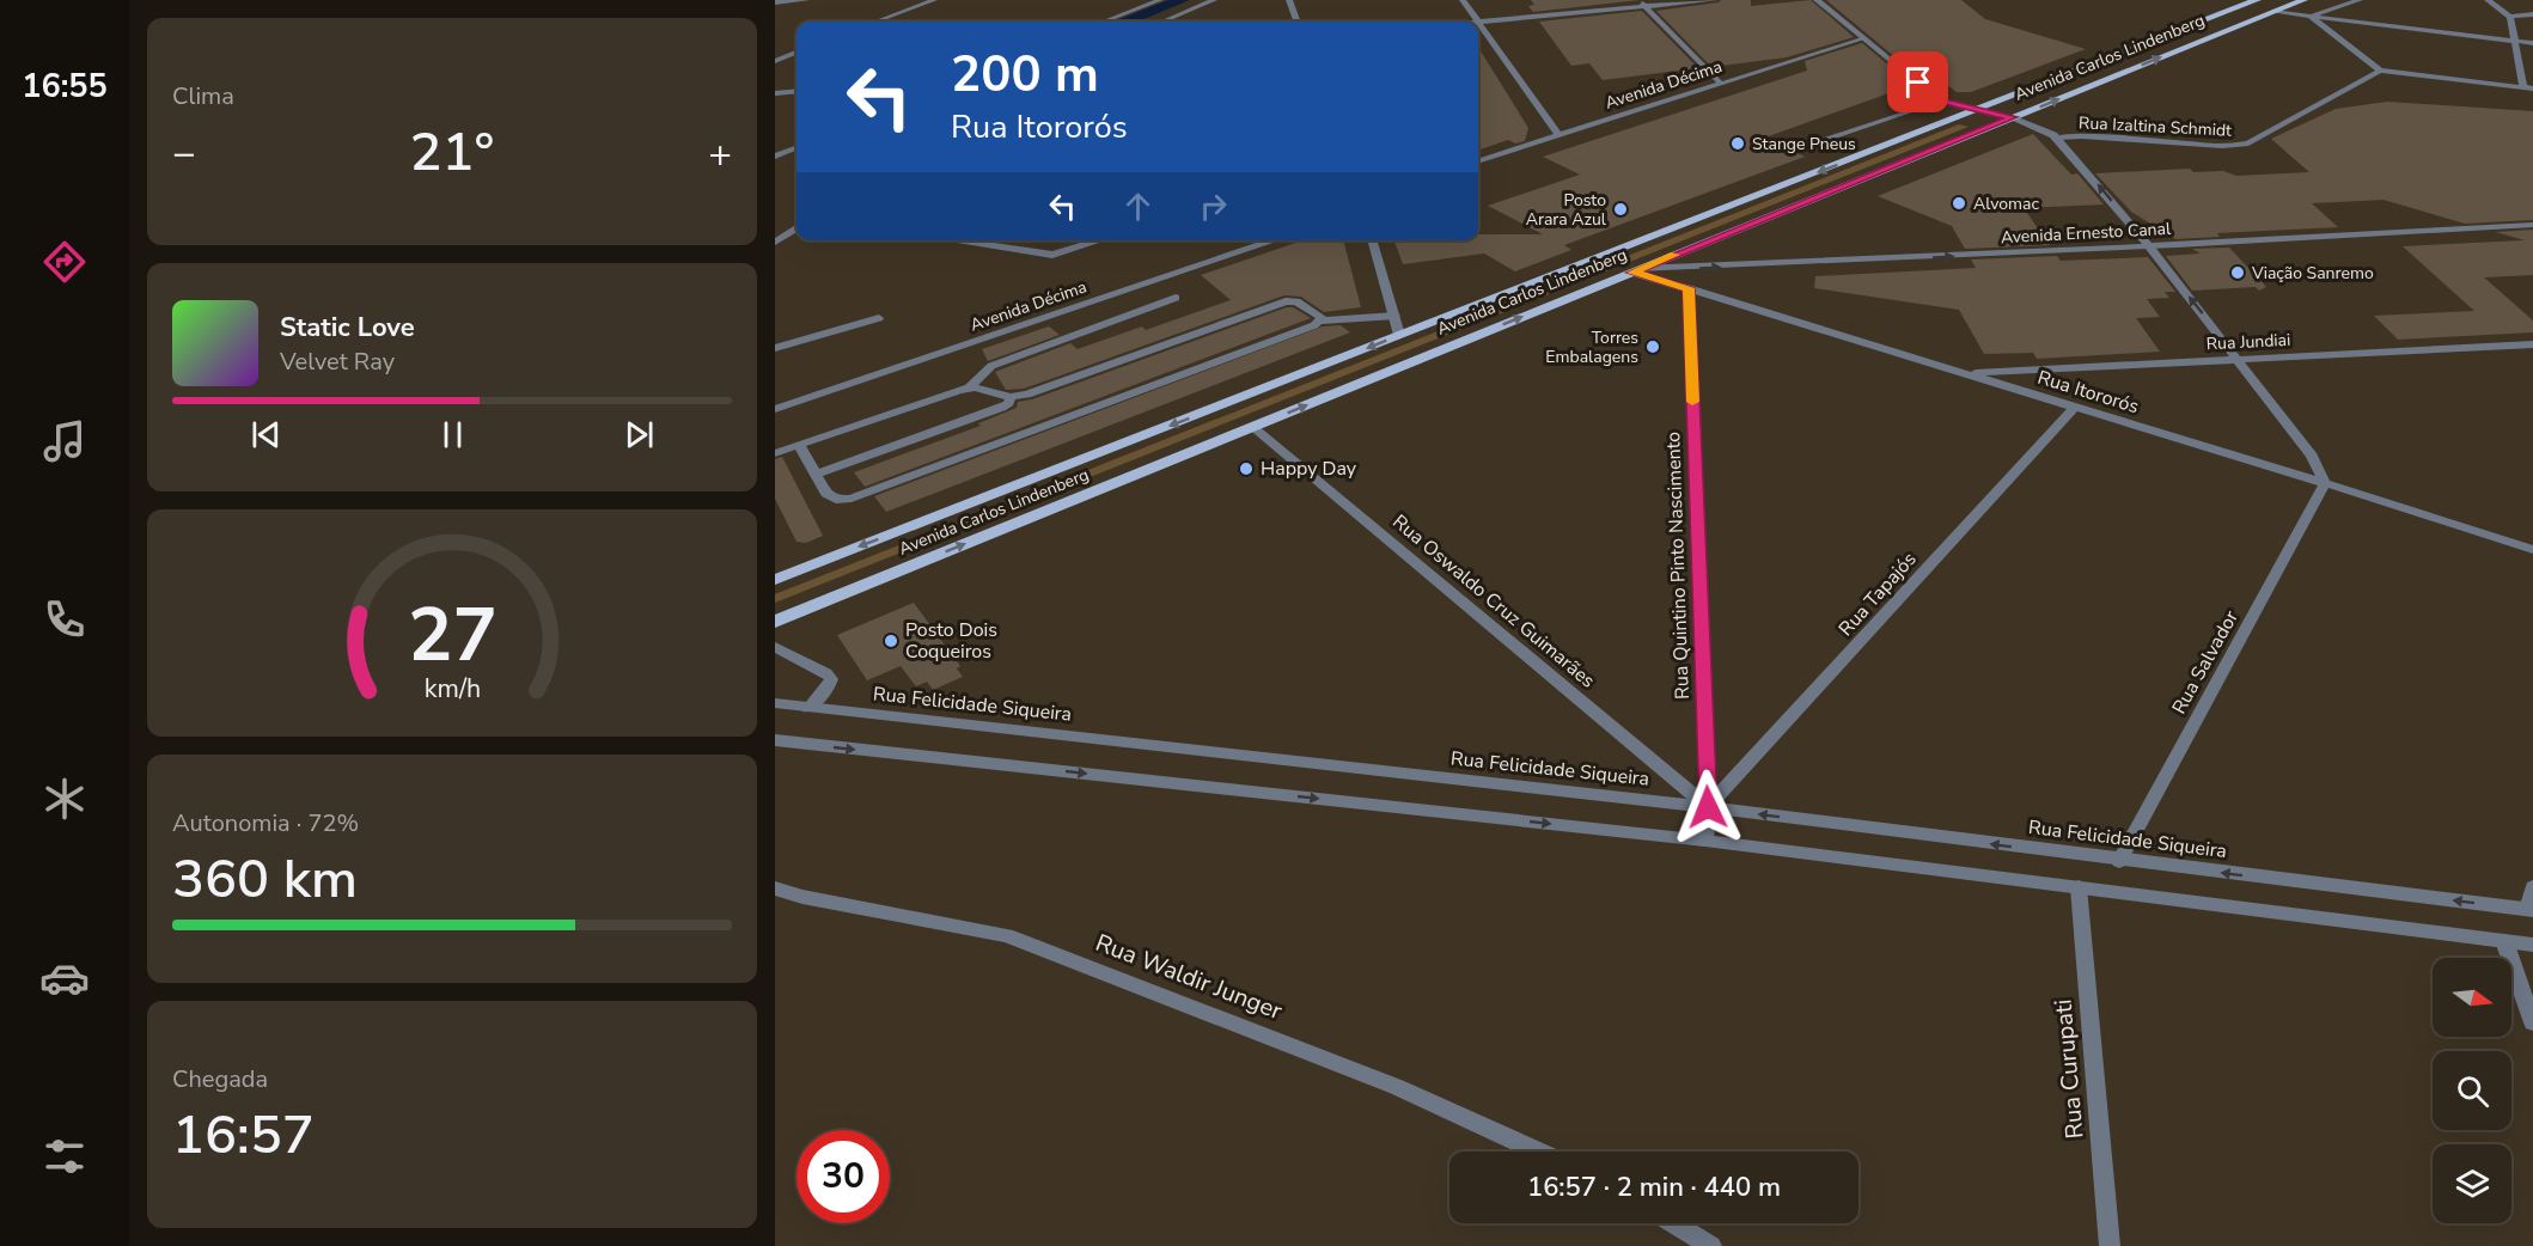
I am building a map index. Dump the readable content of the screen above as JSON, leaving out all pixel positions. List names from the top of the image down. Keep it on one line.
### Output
{"streets":{"main road":["Avenida Carlos Lindenberg"],"street":["Avenida Décima","Rua Izaltina Schmidt","Avenida Ernesto Canal","Rua Jundiai","Rua Itororós","Rua Quintino Pinto Nascimento","Rua Tapajós","Rua Oswaldo Cruz Guimarães","Rua Salvador","Rua Felicidade Siqueira","Rua Waldir Junger","Rua Curupati"]},"crossings":[["Avenida Carlos Lindenberg","Avenida Ernesto Canal"],["Avenida Carlos Lindenberg","Rua Itororós"],["Avenida Carlos Lindenberg","Rua Oswaldo Cruz Guimarães"],["Avenida Ernesto Canal","Rua Itororós"],["Rua Jundiai","Rua Itororós"],["Rua Itororós","Rua Quintino Pinto Nascimento"],["Rua Itororós","Rua Tapajós"],["Rua Itororós","Rua Salvador"],["Rua Quintino Pinto Nascimento","Rua Tapajós"],["Rua Quintino Pinto Nascimento","Rua Oswaldo Cruz Guimarães"],["Rua Quintino Pinto Nascimento","Rua Felicidade Siqueira"],["Rua Tapajós","Rua Oswaldo Cruz Guimarães"],["Rua Tapajós","Rua Felicidade Siqueira"],["Rua Oswaldo Cruz Guimarães","Rua Felicidade Siqueira"],["Rua Salvador","Rua Felicidade Siqueira"]],"one_way":["Avenida Ernesto Canal"],"places":["Stange Pneus","Alvomac","Posto Arara Azul","Viação Sanremo","Torres Embalagens","Happy Day","Posto Dois Coqueiros"],"north":"right","page":{"tabs":"16:55","tile":["Clima",["Autonomia · 72%","360 km"],["Chegada","16:57"]],"turn":["200 m","Rua Itororós"],"heat":["−","21°","+"],"song":["Static Love","Velvet Ray"],"limit":"30","trip":"16:57 · 2 min · 440 m","gauge":["27","km/h"]}}
